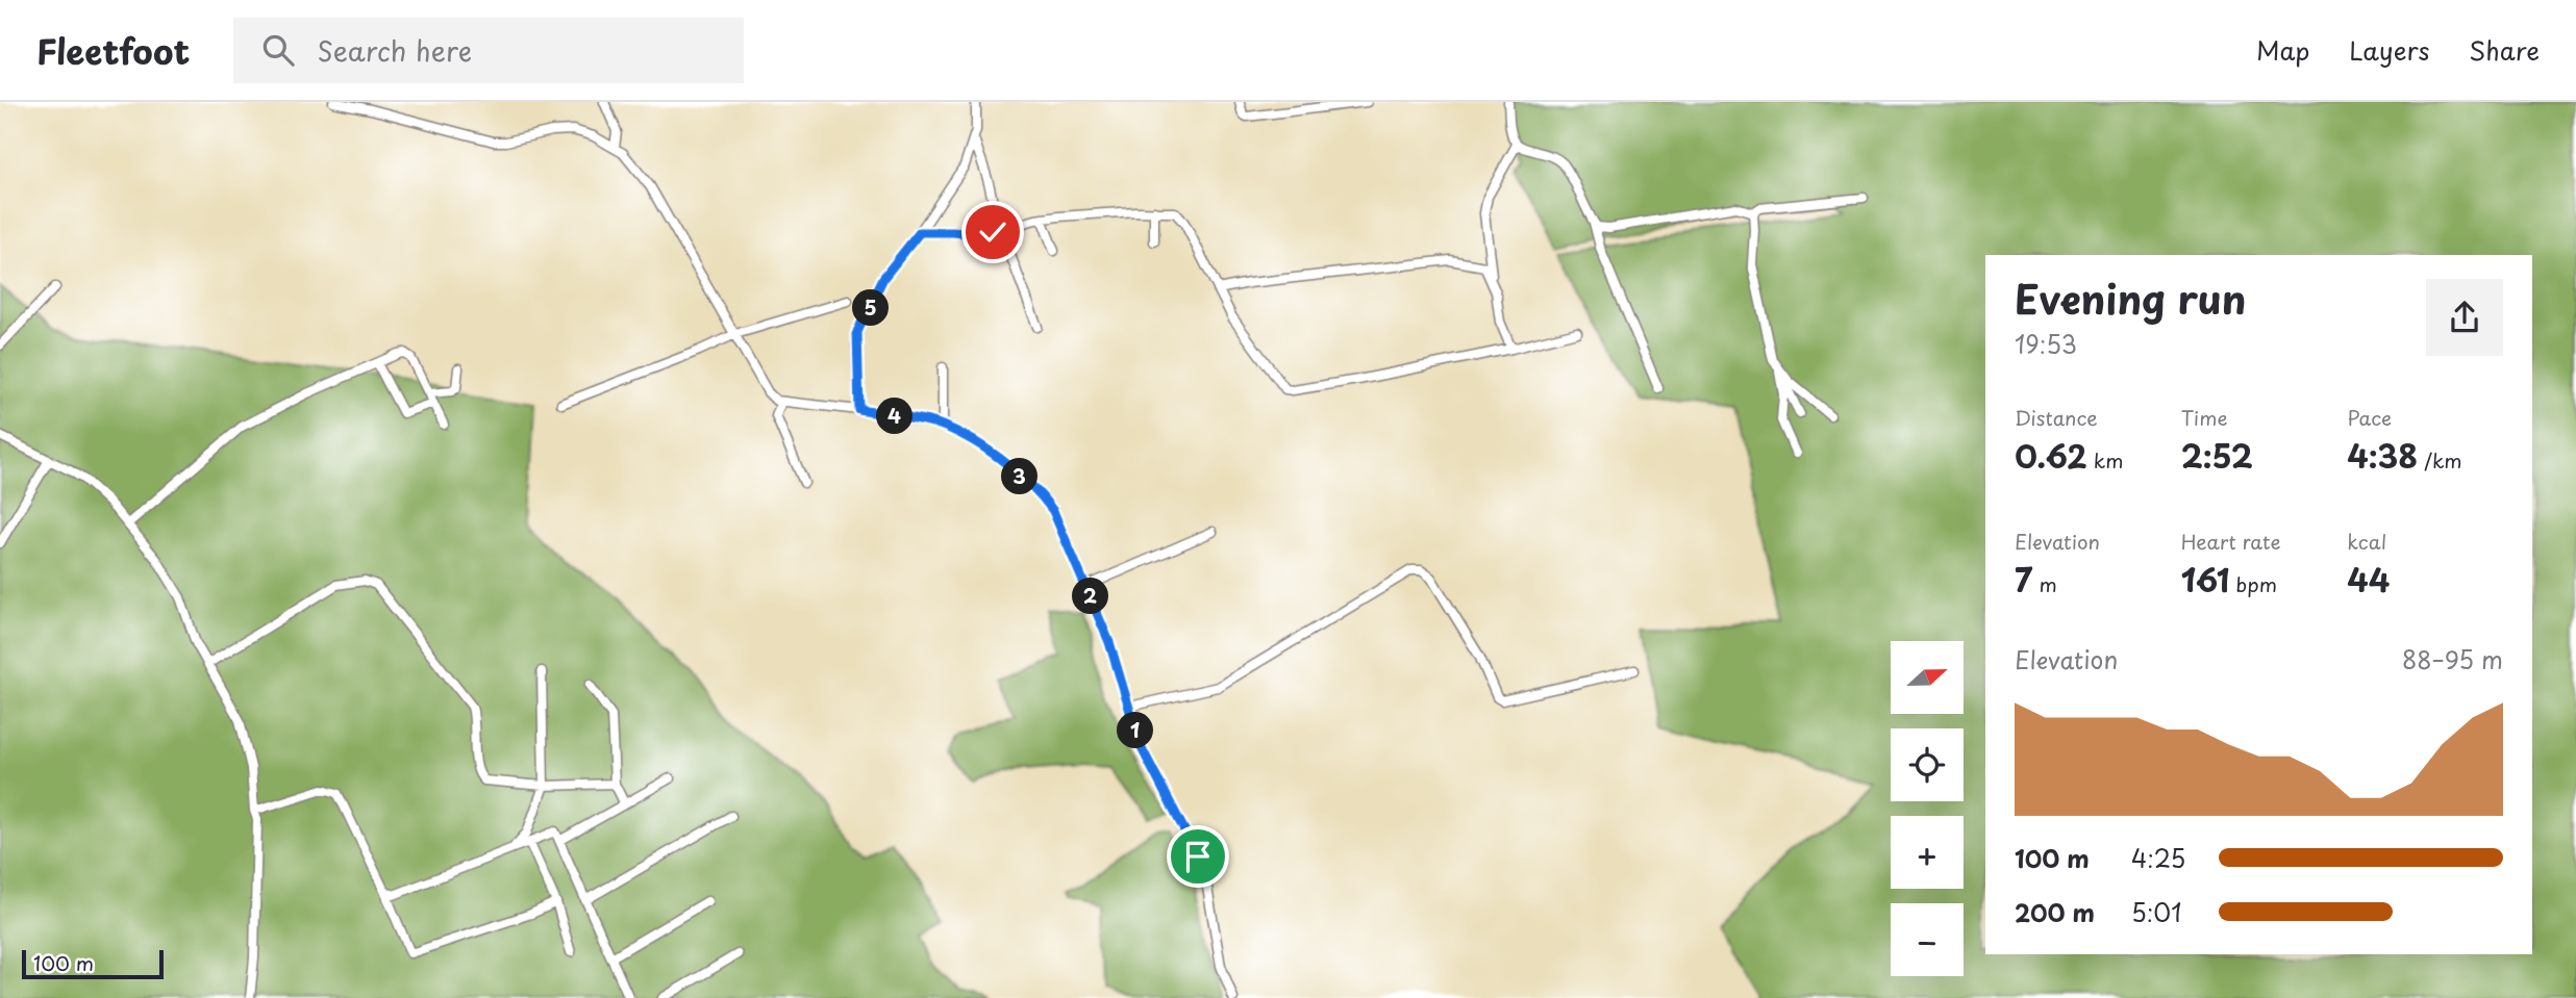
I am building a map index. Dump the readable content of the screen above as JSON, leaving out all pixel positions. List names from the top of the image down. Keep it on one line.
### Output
{"scale_bar":"100 m","north":"right","page":{"header":"Fleetfoot","search":"Search here","nav":["Map","Layers","Share"],"heading":["Evening run","19:53"],"pins":["5","4","3","2","1"],"stats":[["Distance","0.62 km"],["Time","2:52"],["Pace","4:38 /km"],["Elevation","7 m"],["Heart rate","161 bpm"],["kcal","44"]],"chart":["Elevation","88–95 m"],"map_buttons":["+","−"],"list":[{"name":"100 m","note":"4:25"},{"name":"200 m","note":"5:01"}],"scale":"100 m"}}
